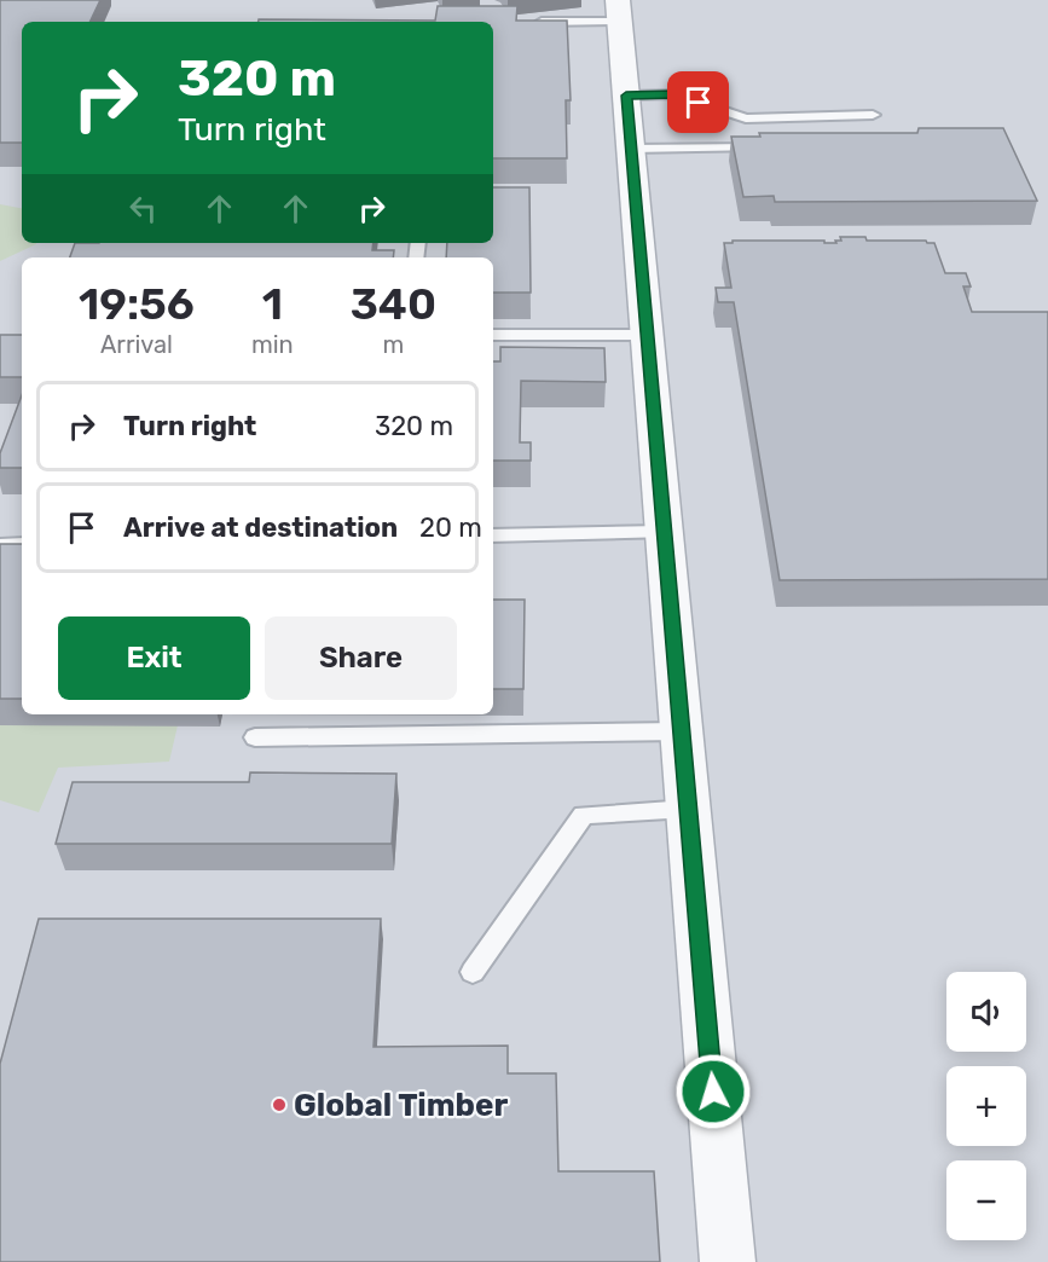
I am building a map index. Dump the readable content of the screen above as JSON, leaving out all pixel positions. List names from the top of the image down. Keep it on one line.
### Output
{"places":["Global Timber"],"page":{"turn":["320 m","Turn right"],"eta":["19:56","Arrival","1","min","340","m"],"list":[{"name":"Turn right","value":"320 m"},{"name":"Arrive at destination","value":"20 m"}],"buttons":["Exit","Share"],"map_buttons":["+","−"]}}
